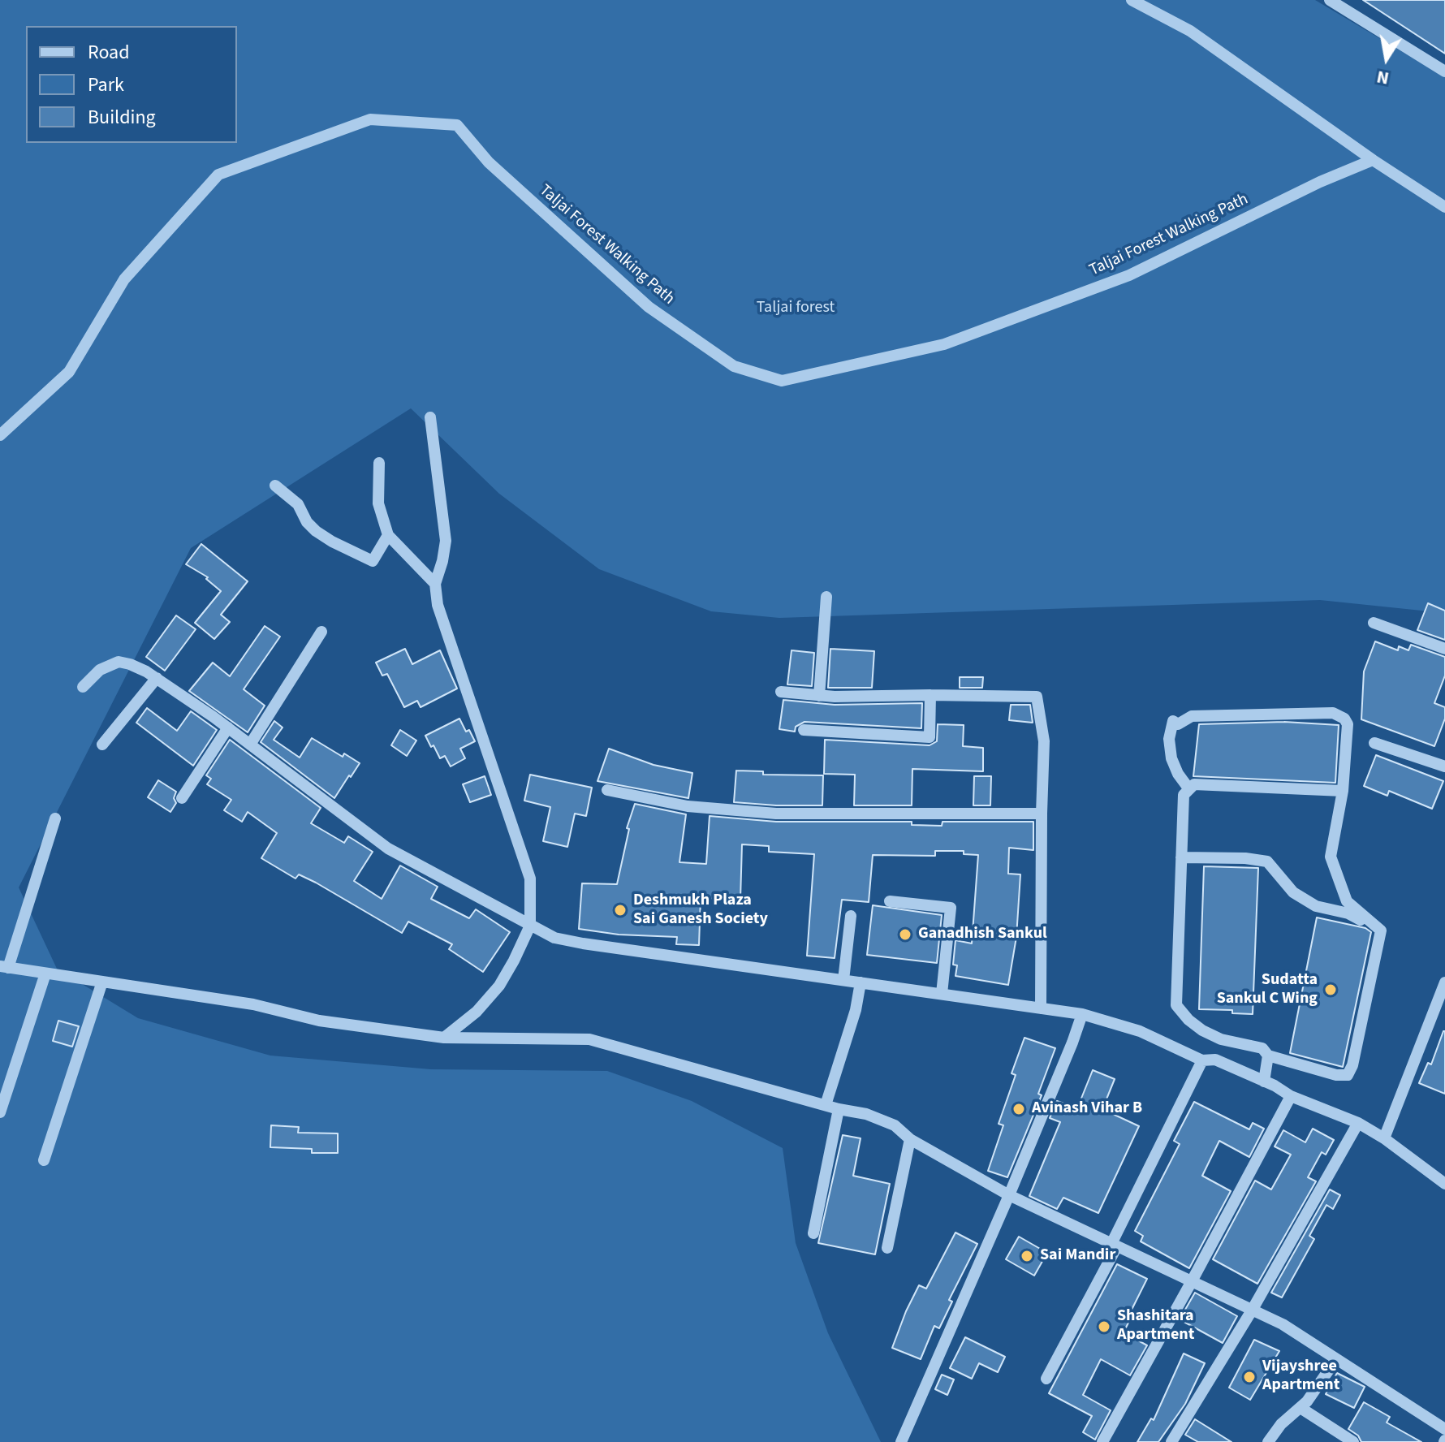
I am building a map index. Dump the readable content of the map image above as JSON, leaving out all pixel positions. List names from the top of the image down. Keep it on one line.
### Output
{"streets":{"street":["Taljai Forest Walking Path"]},"parks":["Taljai forest"],"places":["Deshmukh Plaza Sai Ganesh Society","Ganadhish Sankul","Sudatta Sankul C Wing","Avinash Vihar B","Sai Mandir","Shashitara Apartment","Vijayshree Apartment"],"legend":["Road","Park","Building"],"north":"bottom"}
